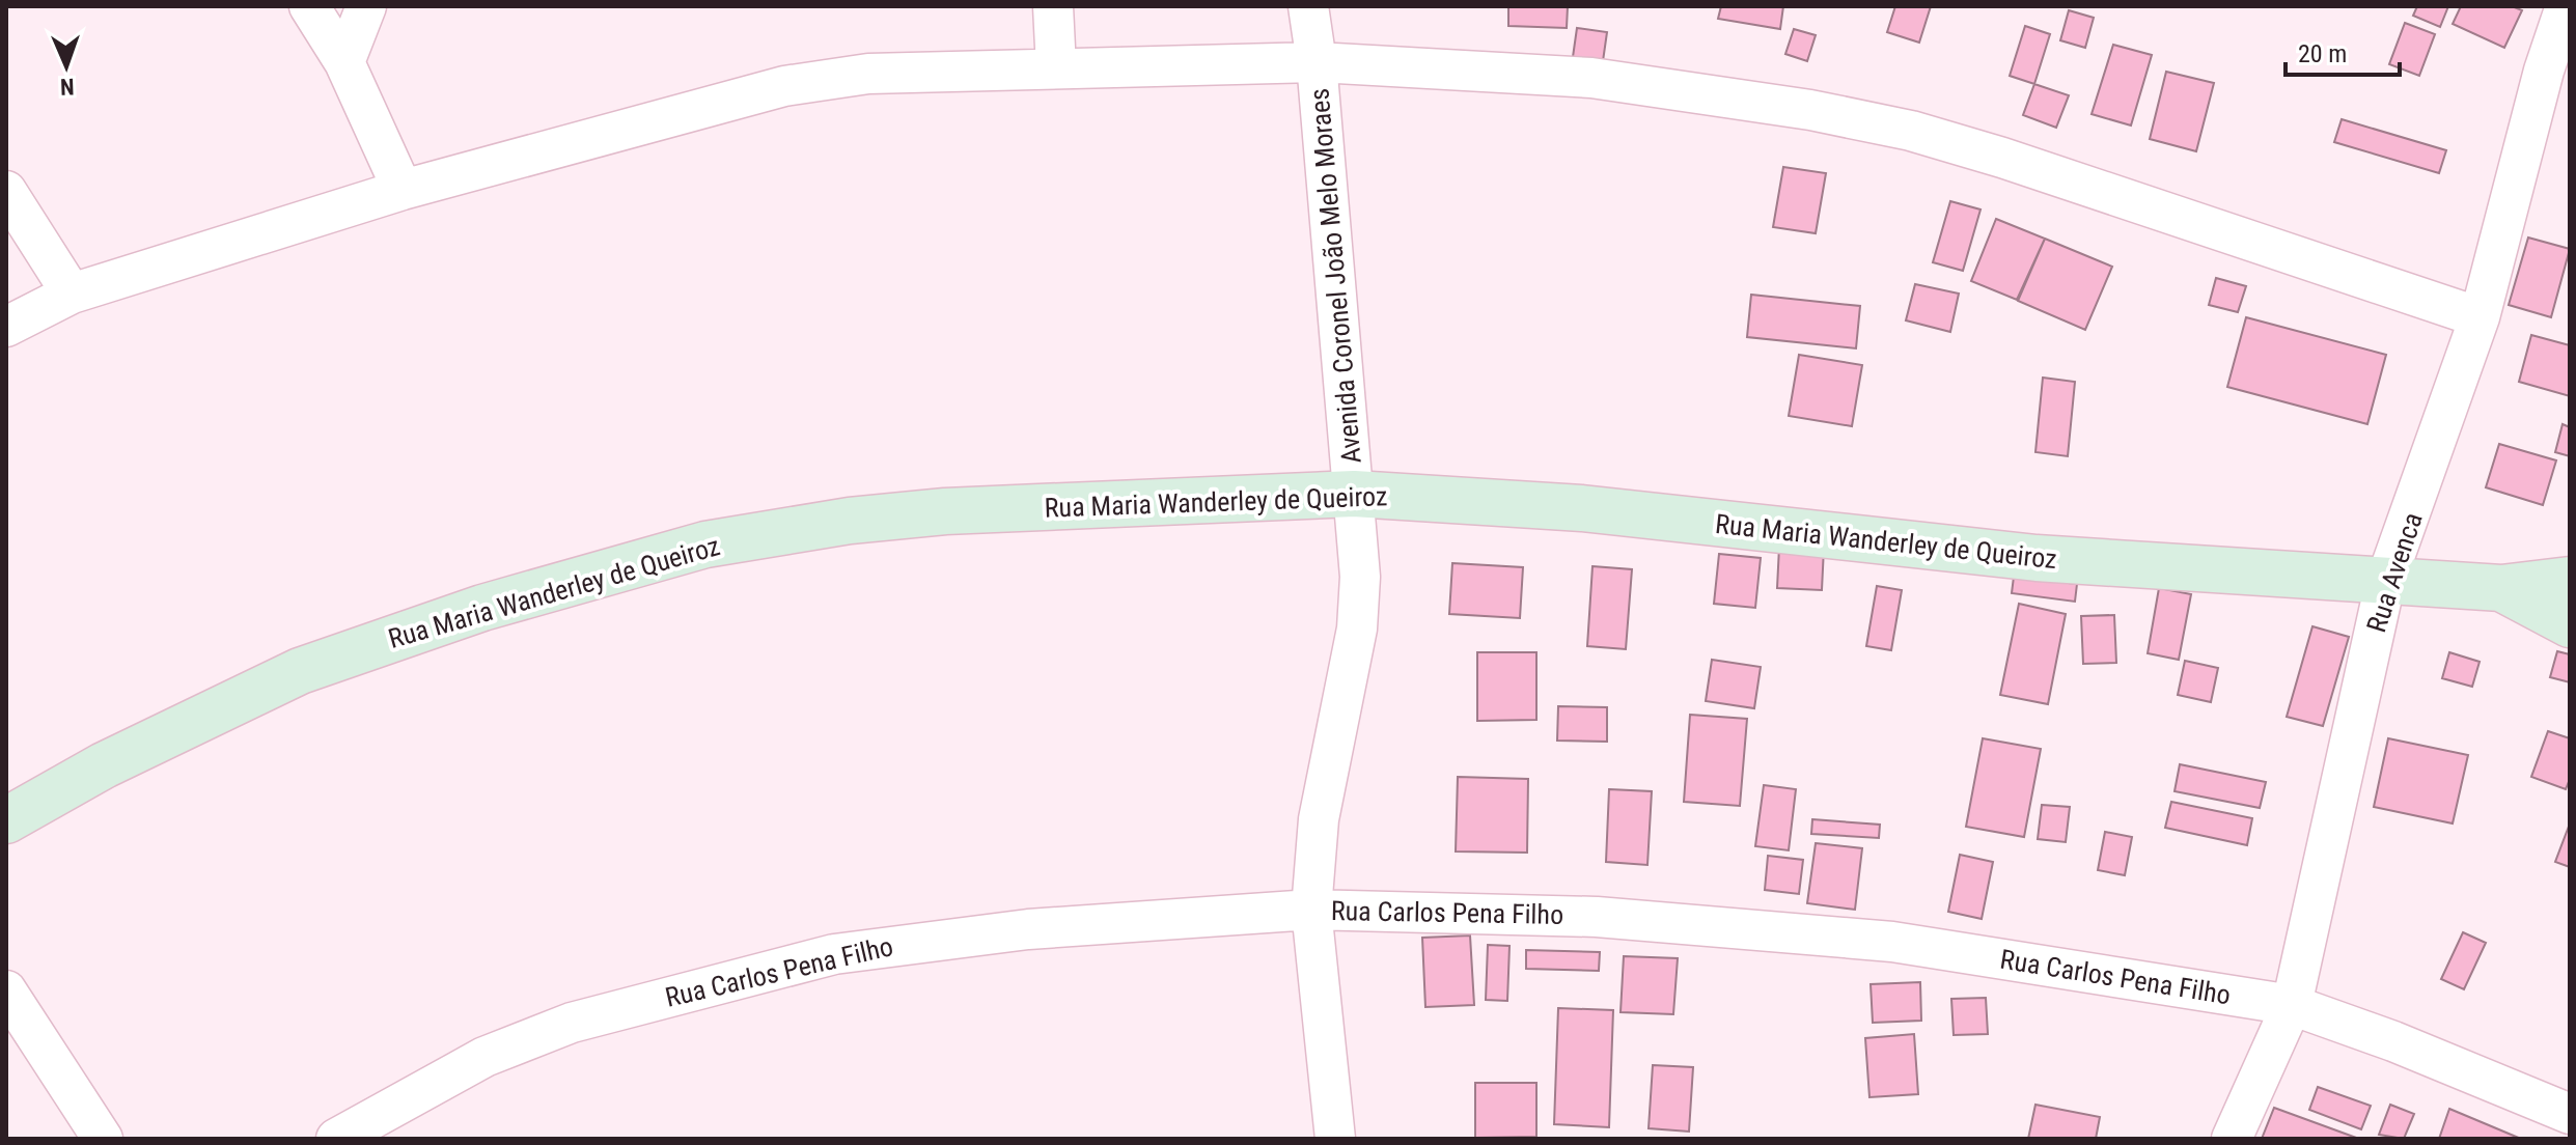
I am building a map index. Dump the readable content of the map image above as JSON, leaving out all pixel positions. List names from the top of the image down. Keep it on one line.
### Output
{"streets":{"street":["Avenida Coronel João Melo Moraes","Rua Maria Wanderley de Queiroz","Rua Avenca","Rua Carlos Pena Filho"]},"crossings":[["Avenida Coronel João Melo Moraes","Rua Maria Wanderley de Queiroz"],["Avenida Coronel João Melo Moraes","Rua Carlos Pena Filho"],["Rua Maria Wanderley de Queiroz","Rua Avenca"],["Rua Avenca","Rua Carlos Pena Filho"]],"scale_bar":"20 m","north":"bottom"}
